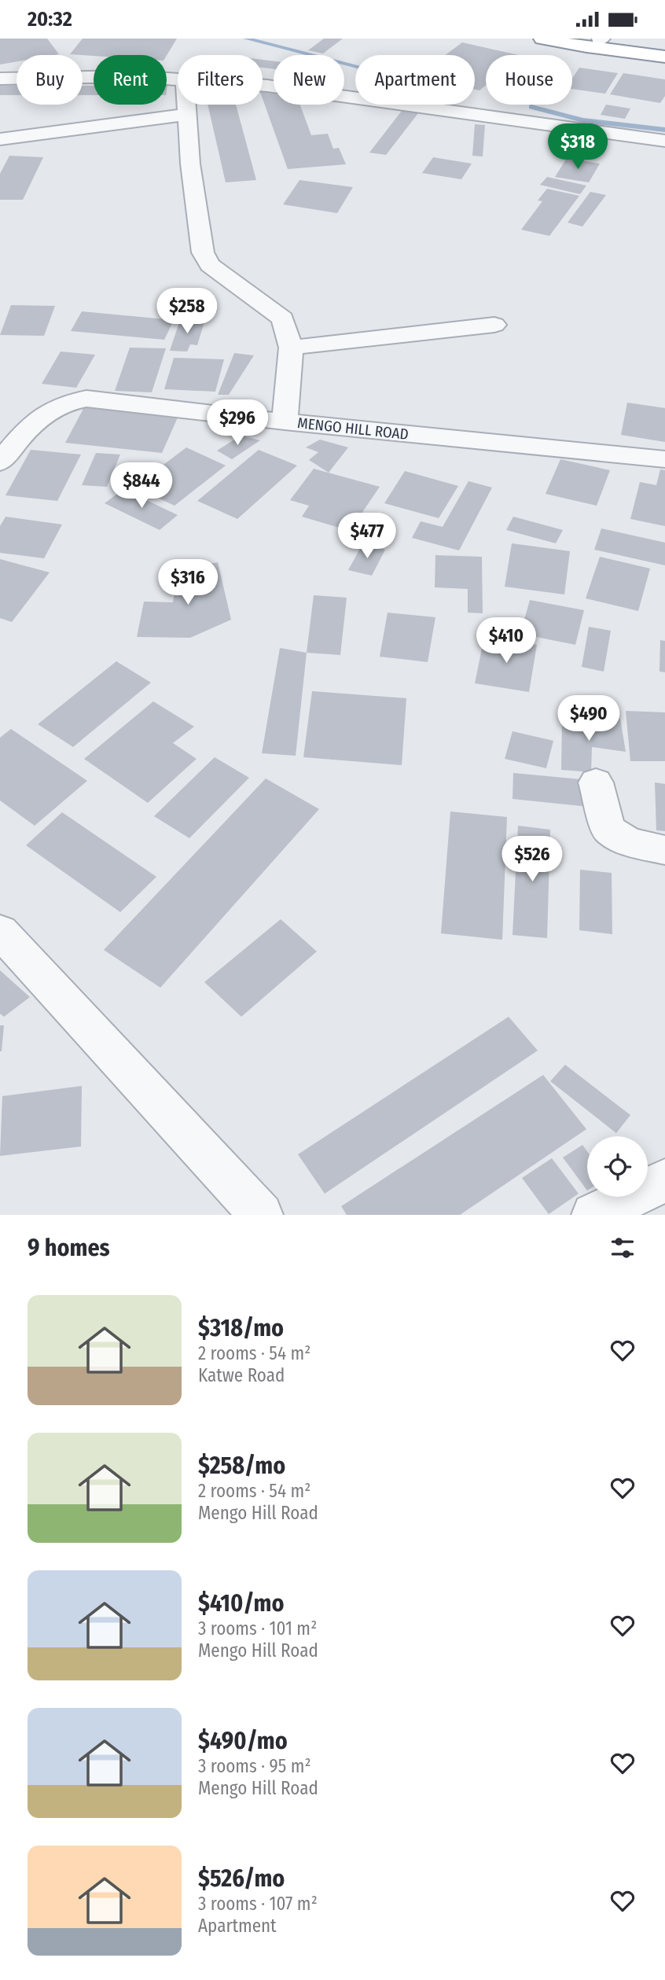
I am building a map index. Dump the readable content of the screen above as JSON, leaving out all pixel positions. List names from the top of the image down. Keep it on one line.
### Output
{"streets":{"street":["MENGO HILL ROAD"]},"page":{"status":"20:32","chip":["Buy","Rent","Filters","New","Apartment","House"],"price":["$318","$258","$296","$844","$477","$316","$410","$490","$526"],"heading":"9 homes","list":[{"name":"$318/mo","note":"2 rooms · 54 m² · Katwe Road"},{"name":"$258/mo","note":"2 rooms · 54 m² · Mengo Hill Road"},{"name":"$410/mo","note":"3 rooms · 101 m² · Mengo Hill Road"},{"name":"$490/mo","note":"3 rooms · 95 m² · Mengo Hill Road"},{"name":"$526/mo","note":"3 rooms · 107 m² · Apartment"}]}}
